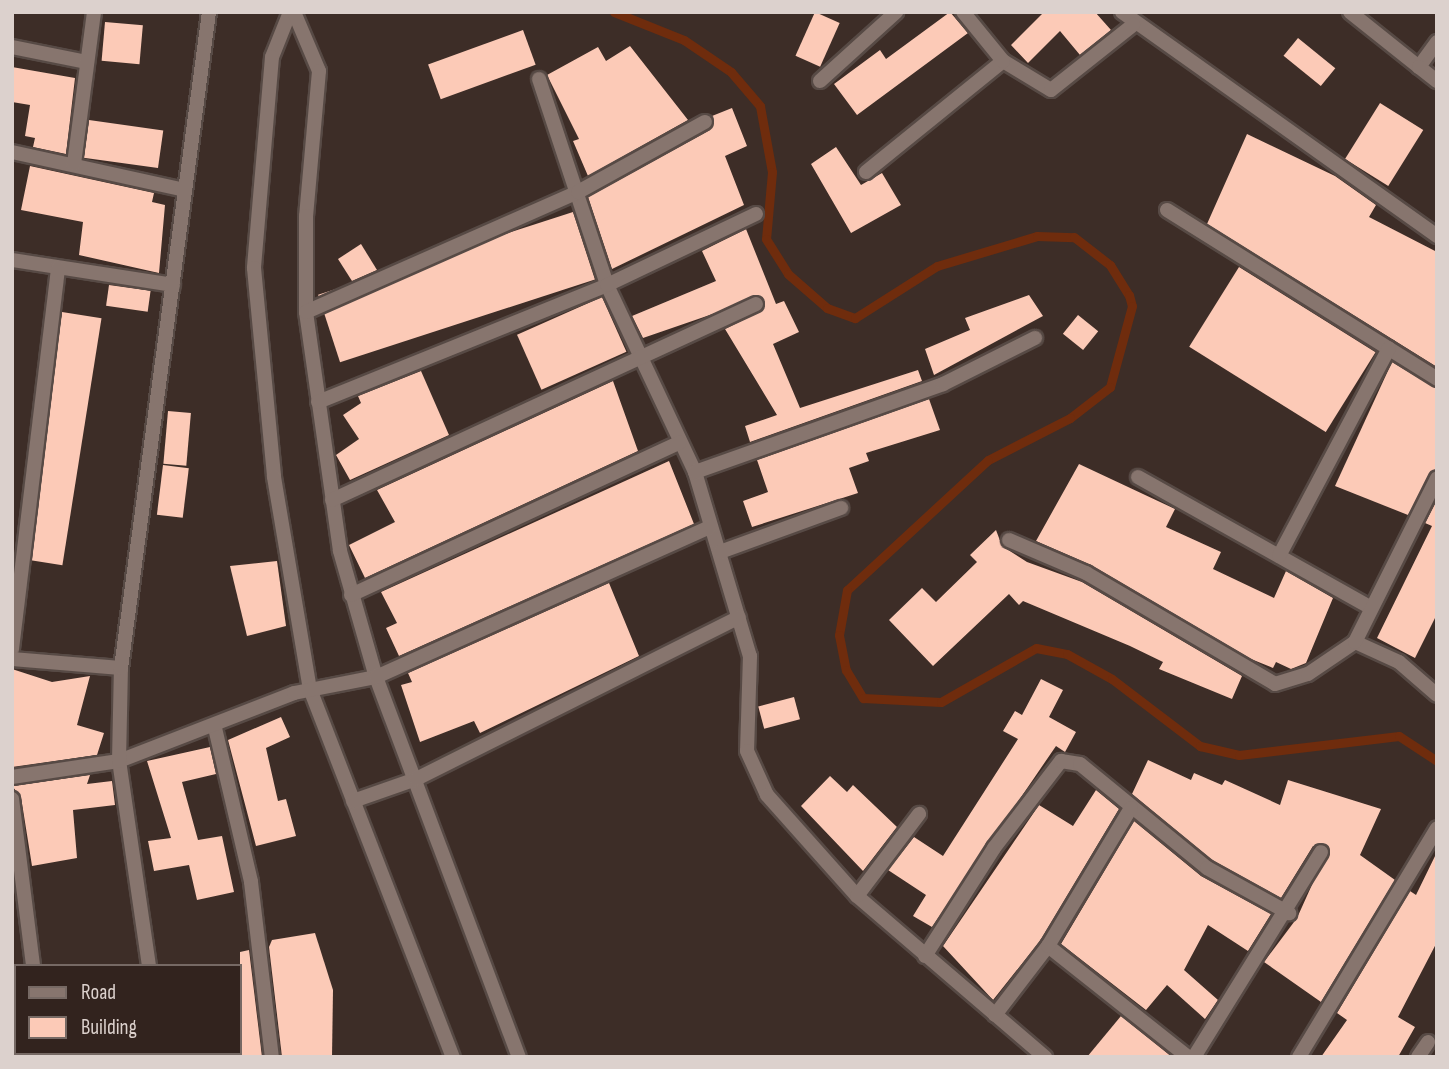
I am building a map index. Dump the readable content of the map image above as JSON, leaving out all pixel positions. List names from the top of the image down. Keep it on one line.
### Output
{"legend":["Road","Building"]}
